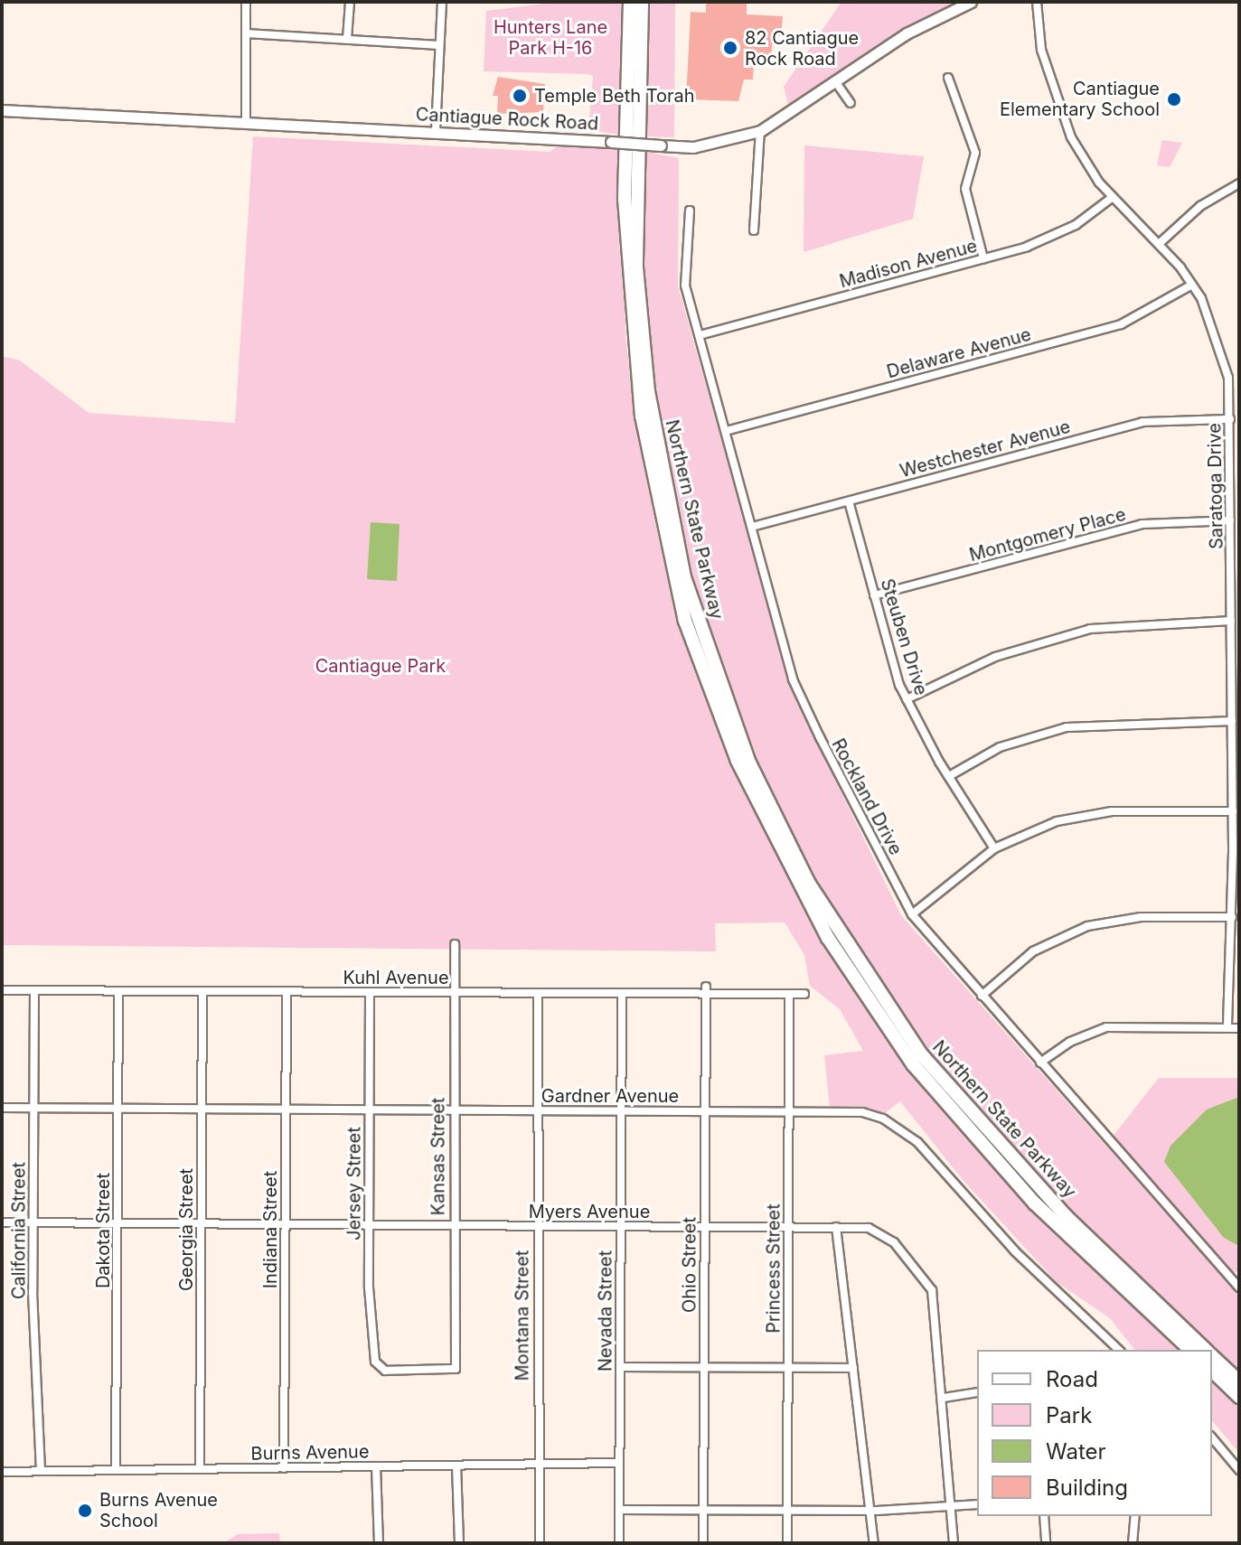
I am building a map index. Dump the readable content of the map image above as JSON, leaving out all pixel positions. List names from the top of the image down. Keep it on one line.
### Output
{"streets":{"highway":["Northern State Parkway"],"main road":["Cantiague Rock Road"],"street":["Madison Avenue","Delaware Avenue","Westchester Avenue","Saratoga Drive","Montgomery Place","Steuben Drive","Rockland Drive","Kuhl Avenue","Gardner Avenue","Kansas Street","Jersey Street","Myers Avenue","Georgia Street","Indiana Street","California Street","Dakota Street","Ohio Street","Princess Street","Nevada Street","Montana Street","Burns Avenue"]},"crossings":[["Madison Avenue","Saratoga Drive"],["Madison Avenue","Rockland Drive"],["Delaware Avenue","Saratoga Drive"],["Delaware Avenue","Rockland Drive"],["Westchester Avenue","Saratoga Drive"],["Westchester Avenue","Steuben Drive"],["Westchester Avenue","Rockland Drive"],["Saratoga Drive","Montgomery Place"],["Montgomery Place","Steuben Drive"],["Kuhl Avenue","Kansas Street"],["Kuhl Avenue","Jersey Street"],["Kuhl Avenue","Georgia Street"],["Kuhl Avenue","Indiana Street"],["Kuhl Avenue","California Street"],["Kuhl Avenue","Dakota Street"],["Kuhl Avenue","Ohio Street"],["Kuhl Avenue","Princess Street"],["Kuhl Avenue","Nevada Street"],["Kuhl Avenue","Montana Street"],["Gardner Avenue","Kansas Street"],["Gardner Avenue","Jersey Street"],["Gardner Avenue","Georgia Street"],["Gardner Avenue","Indiana Street"],["Gardner Avenue","California Street"],["Gardner Avenue","Dakota Street"],["Gardner Avenue","Ohio Street"],["Gardner Avenue","Princess Street"],["Gardner Avenue","Nevada Street"],["Gardner Avenue","Montana Street"],["Kansas Street","Jersey Street"],["Kansas Street","Myers Avenue"],["Jersey Street","Myers Avenue"],["Myers Avenue","Georgia Street"],["Myers Avenue","Indiana Street"],["Myers Avenue","California Street"],["Myers Avenue","Dakota Street"],["Myers Avenue","Ohio Street"],["Myers Avenue","Princess Street"],["Myers Avenue","Nevada Street"],["Myers Avenue","Montana Street"],["Georgia Street","Burns Avenue"],["Indiana Street","Burns Avenue"],["California Street","Burns Avenue"],["Dakota Street","Burns Avenue"],["Nevada Street","Burns Avenue"],["Montana Street","Burns Avenue"]],"parks":["Hunters Lane Park H-16","Cantiague Park"],"places":["82 Cantiague Rock Road","Temple Beth Torah","Cantiague Elementary School","Burns Avenue School"],"legend":["Road","Park","Water","Building"]}
